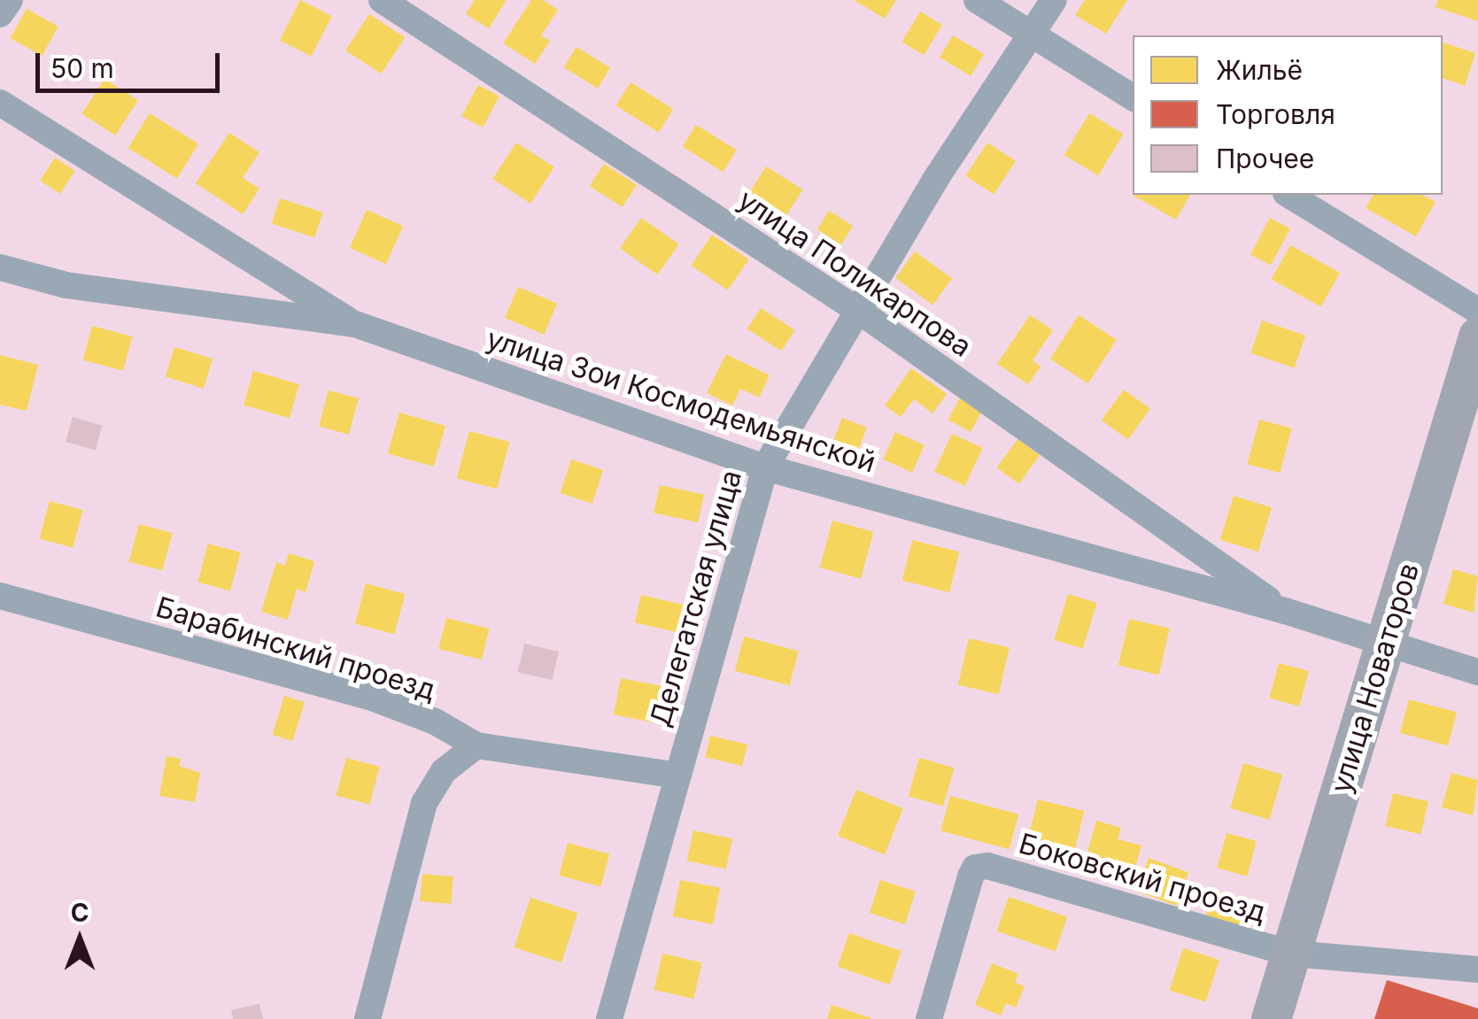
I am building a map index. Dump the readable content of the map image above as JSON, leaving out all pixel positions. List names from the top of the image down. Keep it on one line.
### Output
{"streets":{"main road":["улица Новаторов"],"street":["улица Поликарпова","улица Зои Космодемьянской","Делегатская улица","Барабинский проезд","Боковский проезд"]},"crossings":[["улица Поликарпова","улица Зои Космодемьянской"],["улица Поликарпова","Делегатская улица"],["улица Зои Космодемьянской","Делегатская улица"],["улица Зои Космодемьянской","улица Новаторов"],["Делегатская улица","Барабинский проезд"],["улица Новаторов","Боковский проезд"]],"legend":["Жильё","Торговля","Прочее"],"scale_bar":"50 m","north":"top"}
